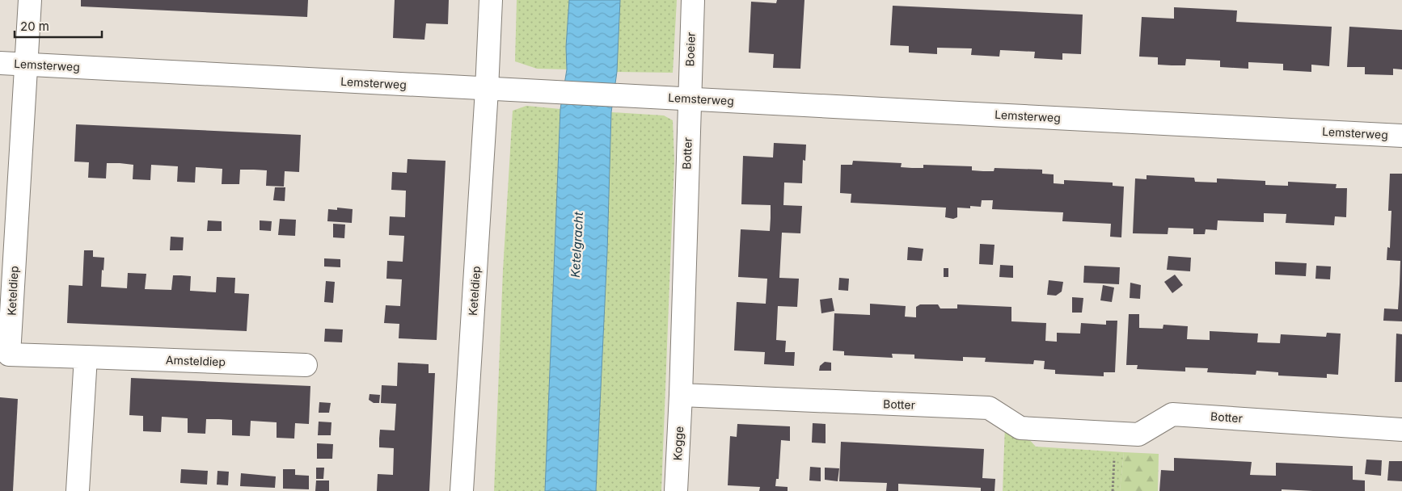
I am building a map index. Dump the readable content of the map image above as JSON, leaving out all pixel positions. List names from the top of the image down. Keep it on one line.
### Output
{"streets":{"street":["Boeier","Lemsterweg","Botter","Keteldiep","Amsteldiep","Kogge"]},"crossings":[["Boeier","Lemsterweg"],["Boeier","Botter"],["Lemsterweg","Botter"],["Lemsterweg","Keteldiep"],["Botter","Kogge"],["Keteldiep","Amsteldiep"]],"water":["Ketelgracht"],"scale_bar":"20 m"}
